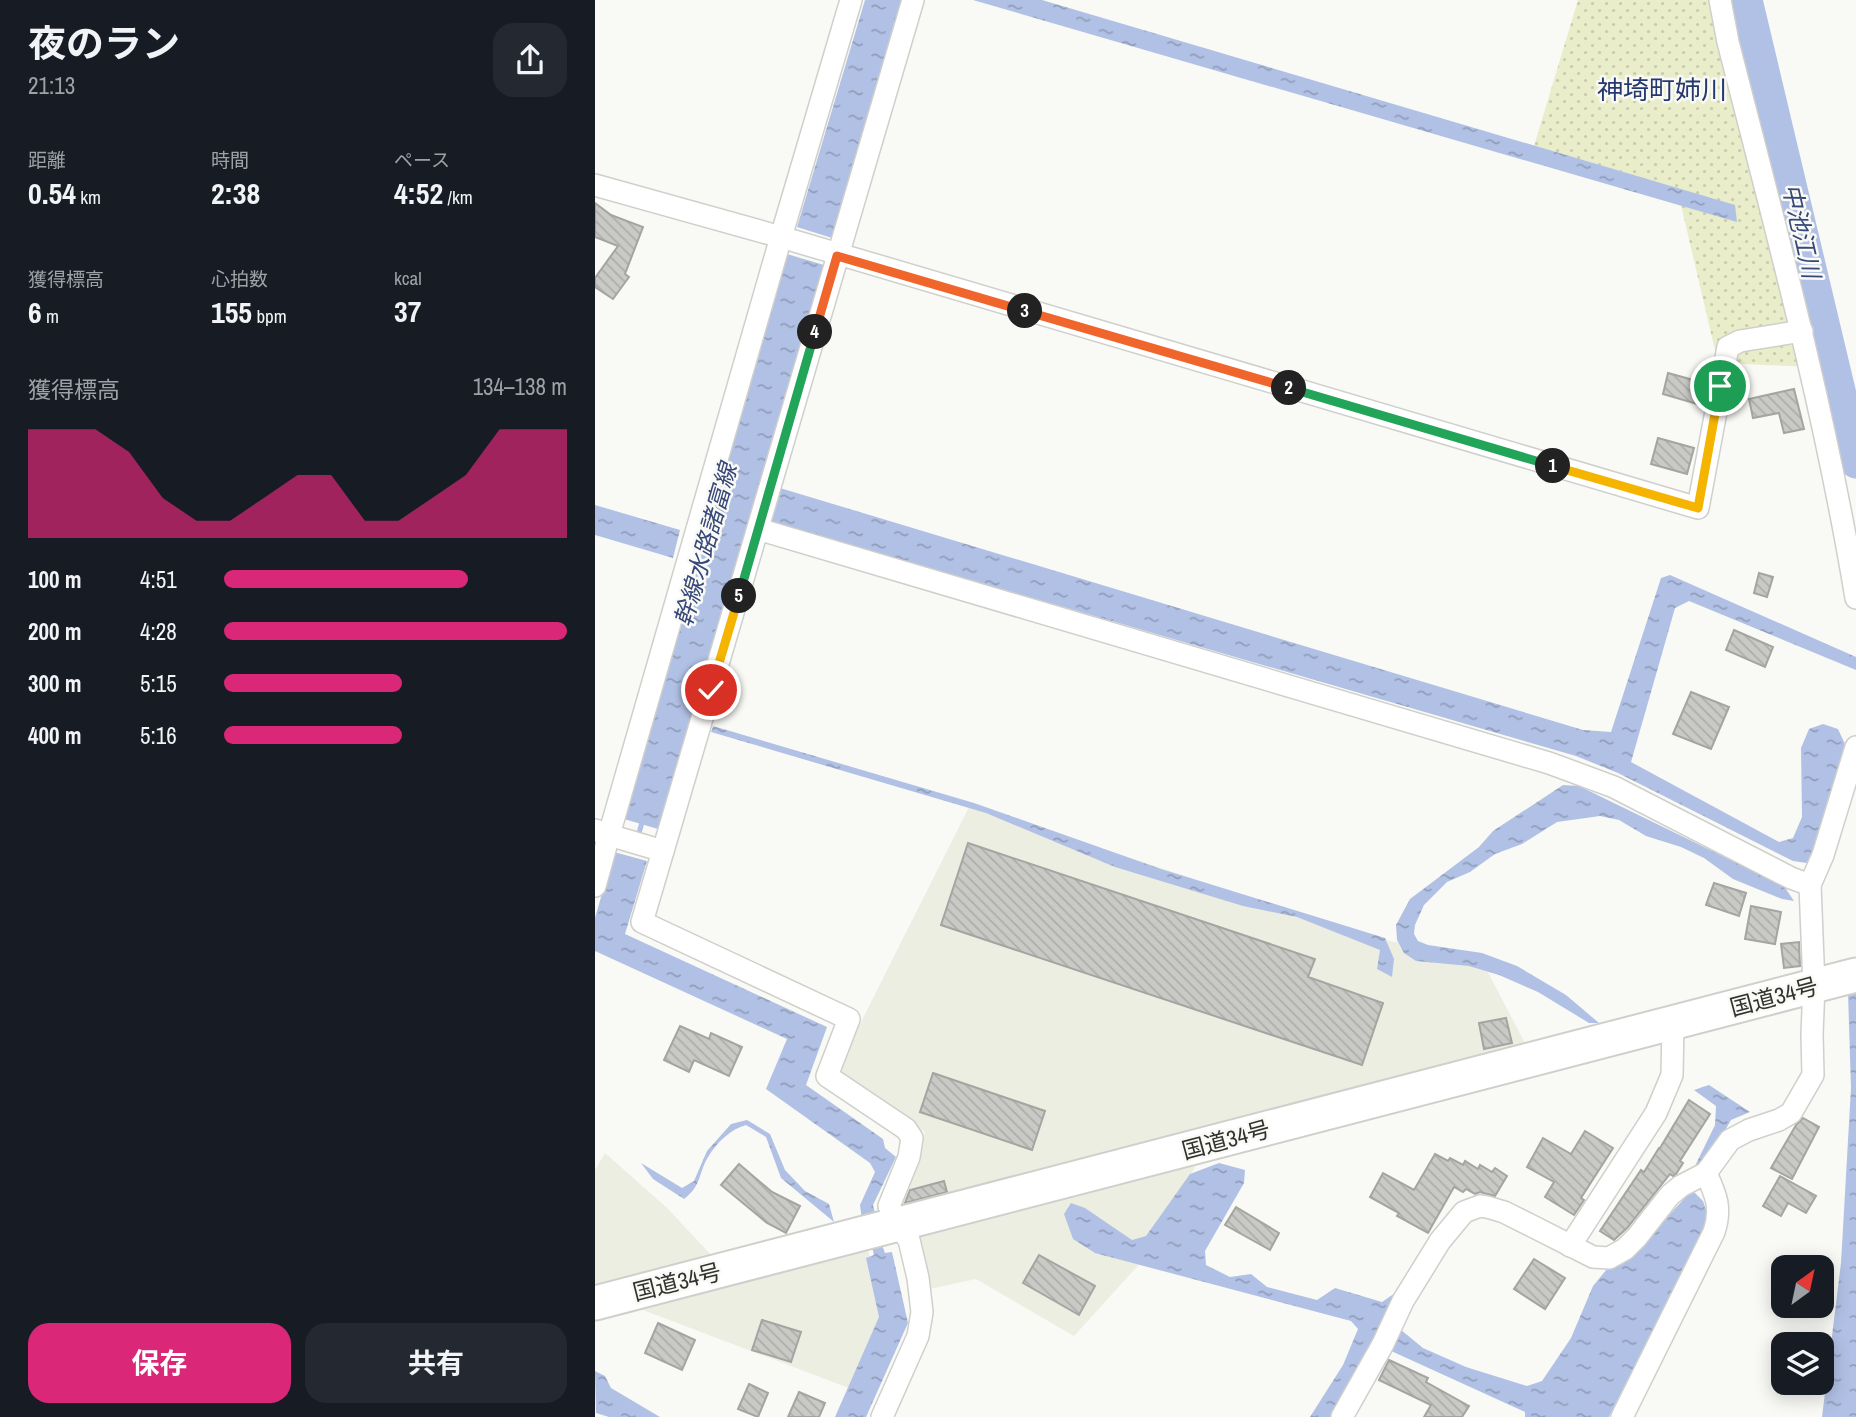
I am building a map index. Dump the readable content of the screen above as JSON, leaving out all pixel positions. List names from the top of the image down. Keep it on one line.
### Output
{"streets":{"highway":["国道34号"]},"districts":["神埼町姉川"],"water":["中池江川","幹線水路諸富線"],"north":"top right","page":{"heading":["夜のラン","21:13"],"stats":[["距離","0.54 km"],["時間","2:38"],["ペース","4:52 /km"],["獲得標高","6 m"],["心拍数","155 bpm"],["kcal","37"]],"pins":["3","4","2","1","5"],"chart":["獲得標高","134–138 m"],"list":[{"name":"100 m","note":"4:51"},{"name":"200 m","note":"4:28"},{"name":"300 m","note":"5:15"},{"name":"400 m","note":"5:16"}],"buttons":["保存","共有"]}}
